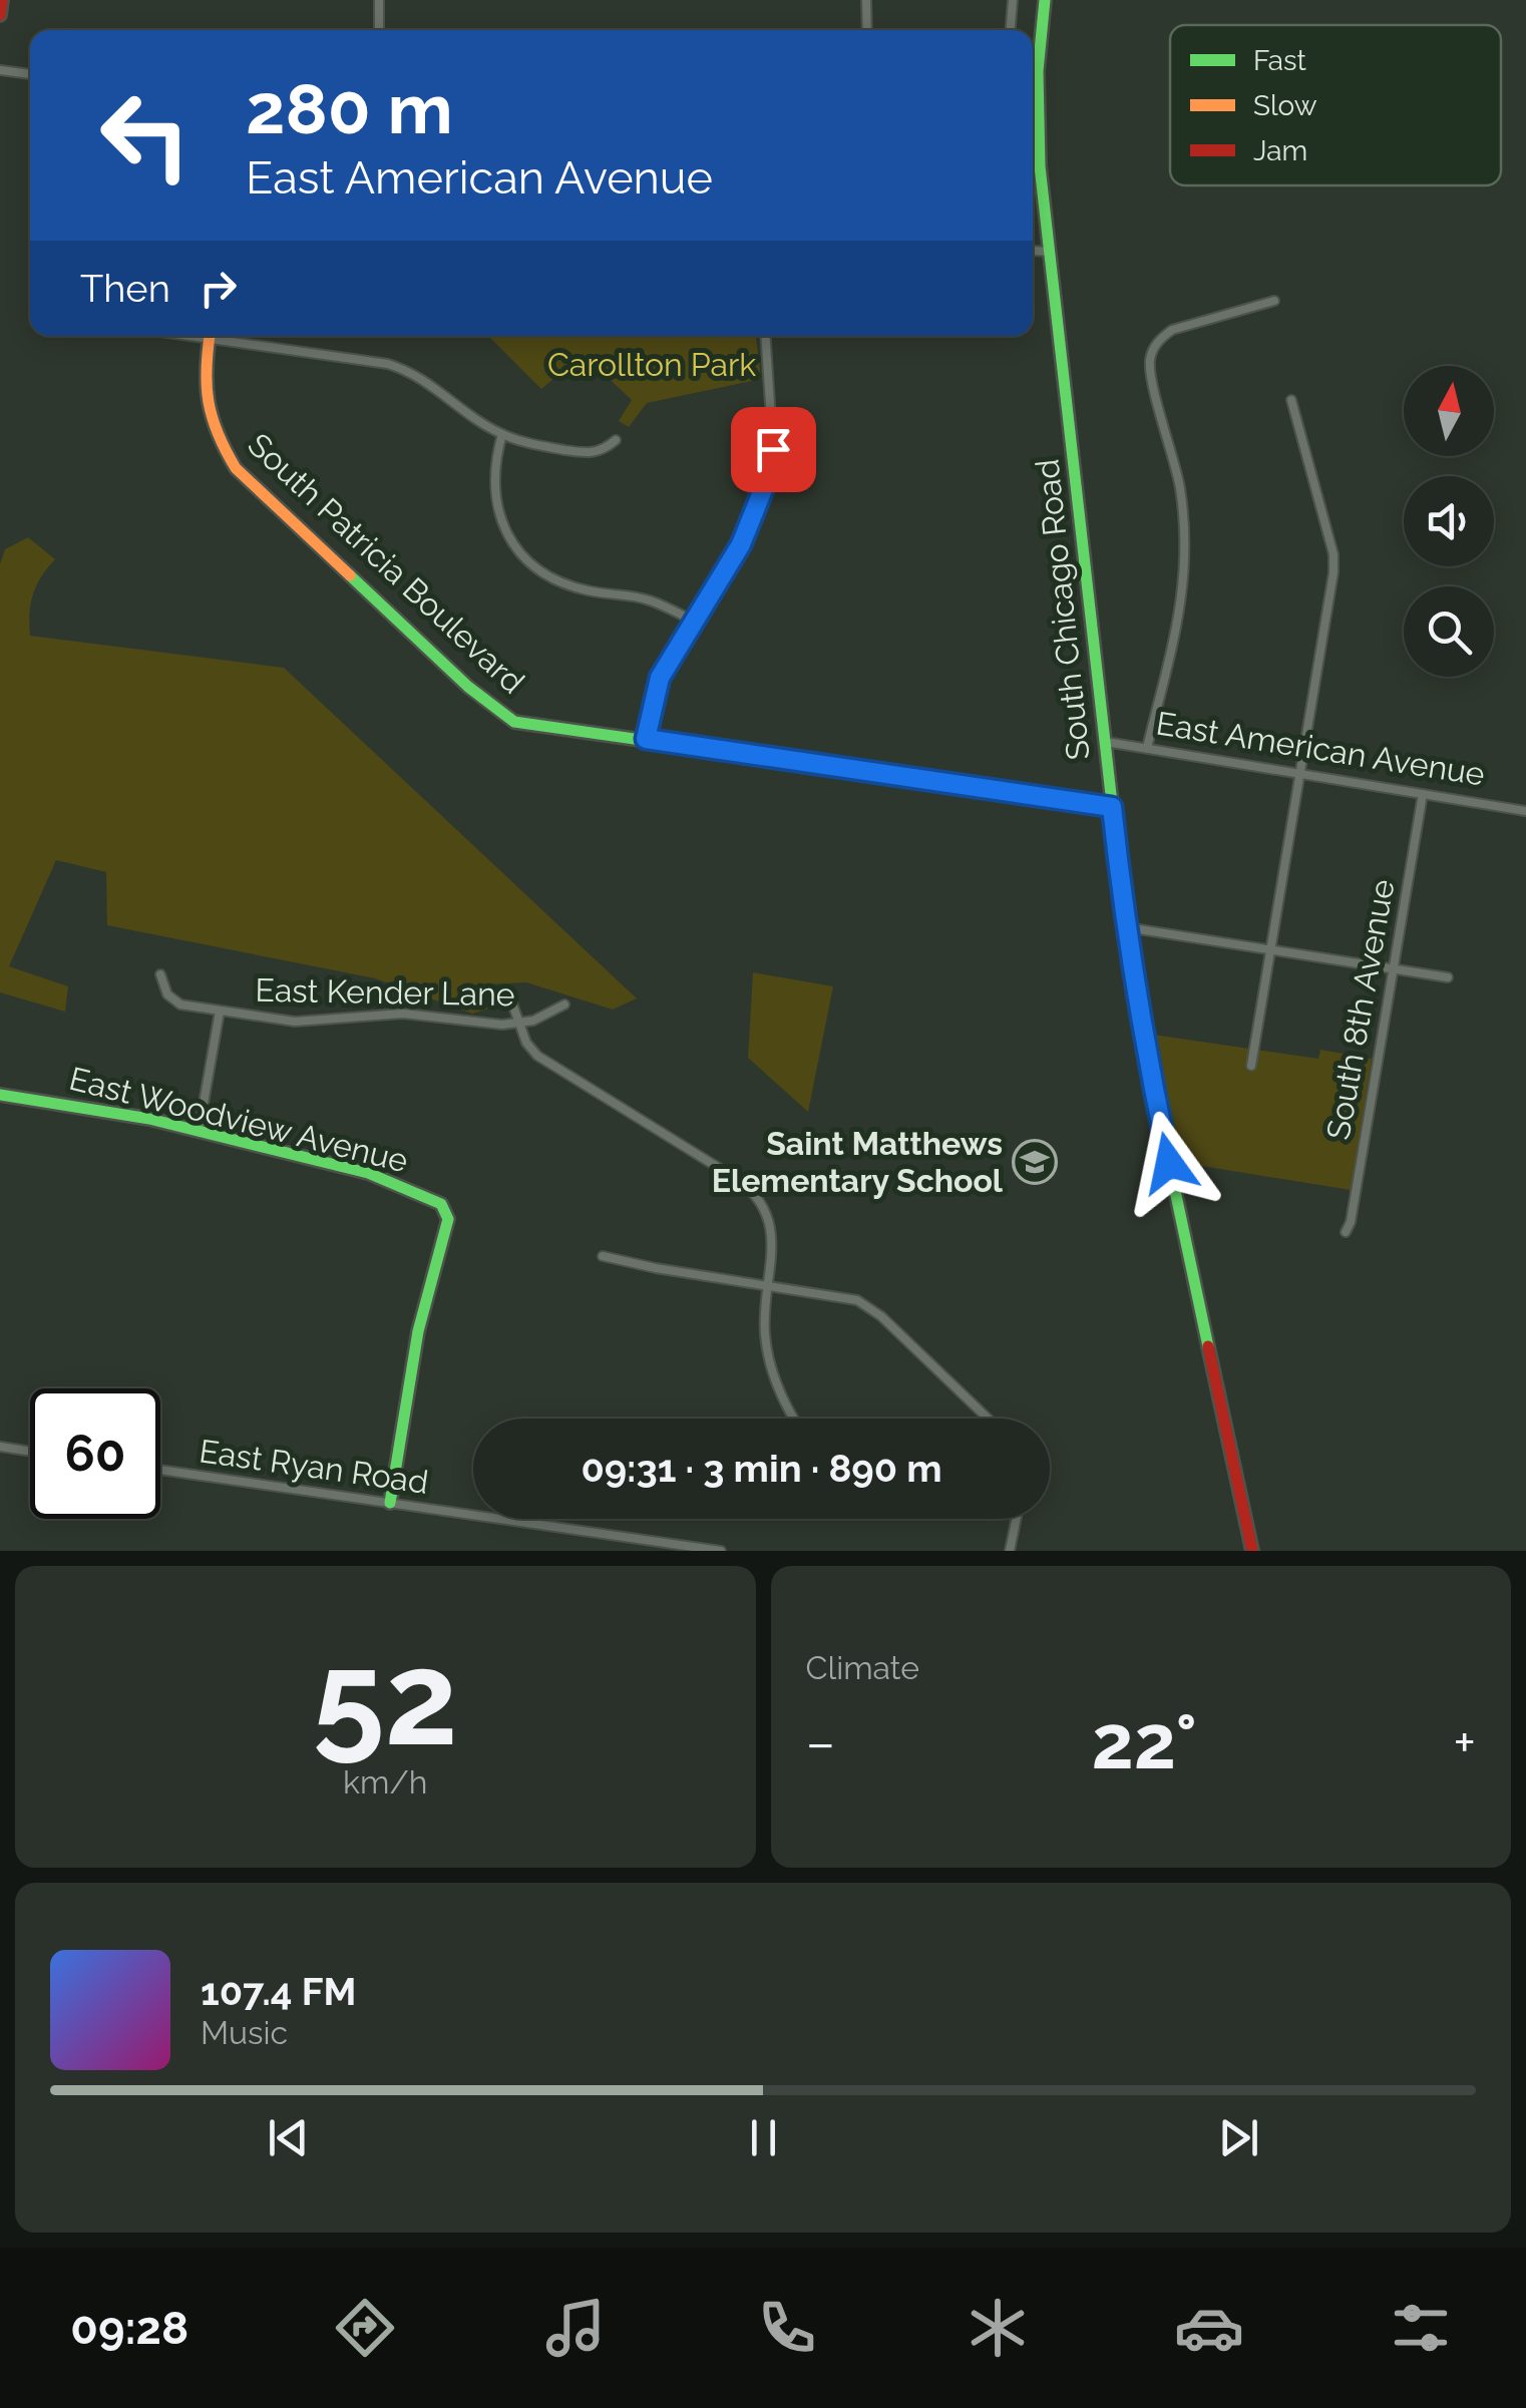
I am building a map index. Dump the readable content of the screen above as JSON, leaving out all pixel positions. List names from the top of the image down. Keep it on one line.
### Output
{"streets":{"street":["South Patricia Boulevard","South Chicago Road","East American Avenue","East Kender Lane","South 8th Avenue","East Woodview Avenue","East Ryan Road"]},"crossings":[["South Chicago Road","East American Avenue"],["East American Avenue","South 8th Avenue"],["East Woodview Avenue","East Ryan Road"]],"parks":["Carollton Park"],"places":{"school or university":["Saint Matthews Elementary School"]},"legend":["Fast","Slow","Jam"],"north":"top","page":{"turn":["280 m","East American Avenue"],"then":"Then","limit":"60","trip":"09:31 · 3 min · 890 m","tile":[["52","km/h"],"Climate"],"heat":["−","22°","+"],"song":["107.4 FM","Music"],"tabs":"09:28"}}
